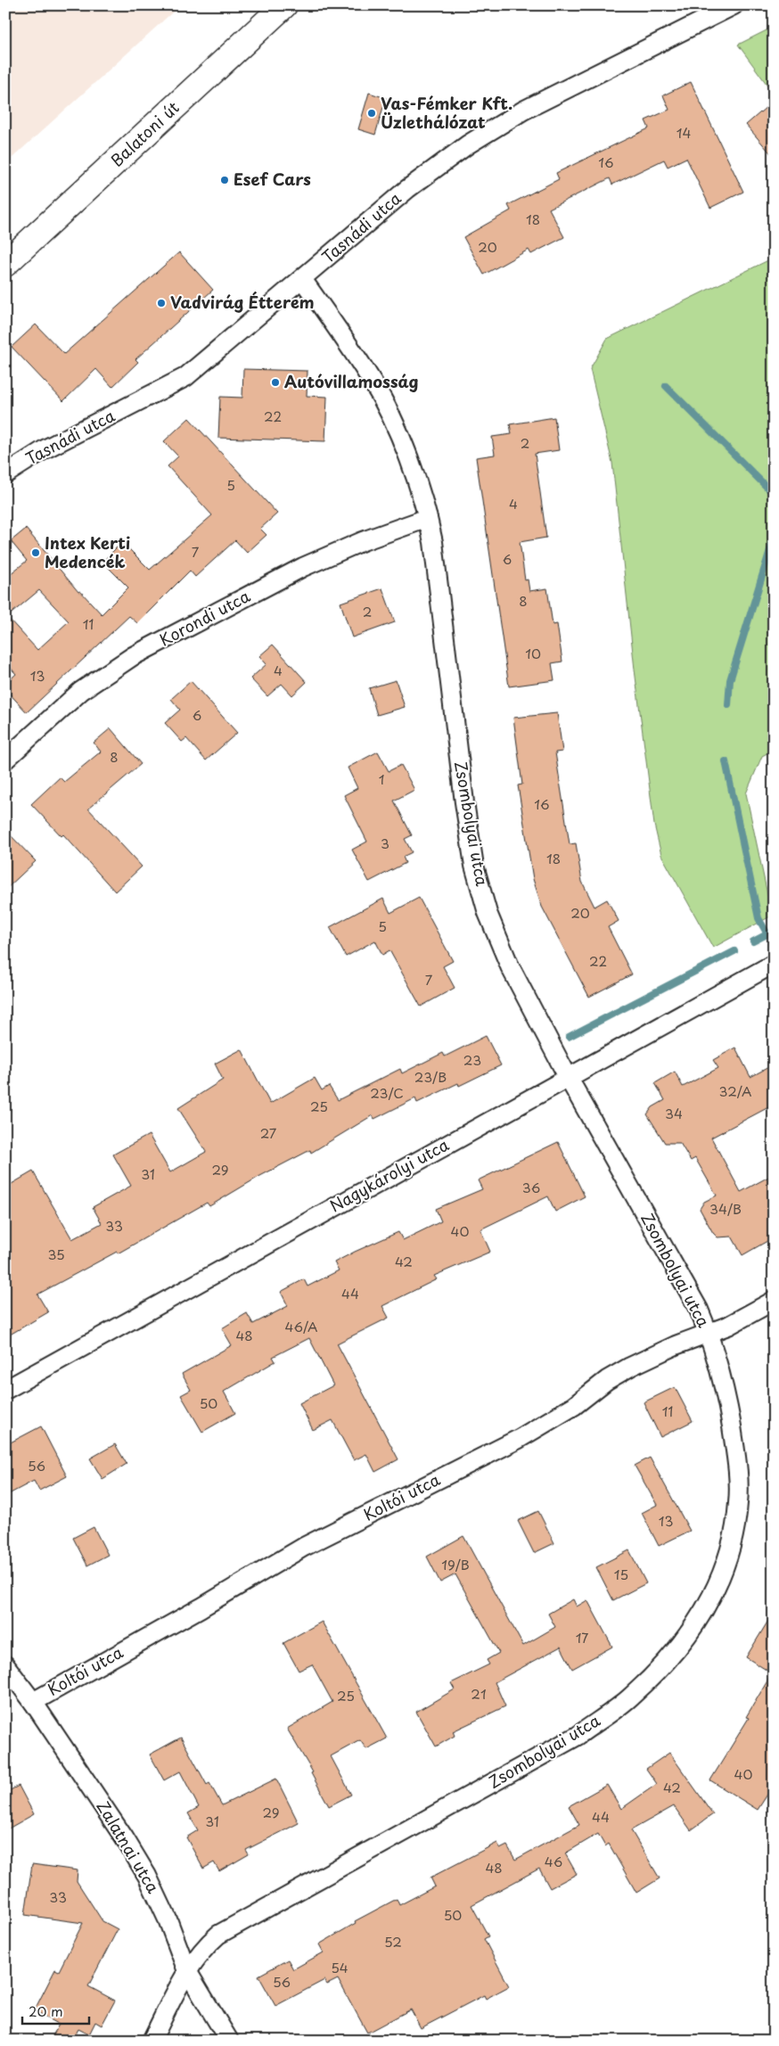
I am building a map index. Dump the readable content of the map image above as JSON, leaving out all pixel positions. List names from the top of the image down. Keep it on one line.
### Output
{"streets":{"main road":["Balatoni út"],"street":["Tasnádi utca","Korondi utca","Zsombolyai utca","Nagykárolyi utca","Koltói utca","Zalatnai utca"]},"crossings":[["Tasnádi utca","Zsombolyai utca"],["Korondi utca","Zsombolyai utca"],["Zsombolyai utca","Nagykárolyi utca"],["Zsombolyai utca","Koltói utca"],["Zsombolyai utca","Zalatnai utca"],["Koltói utca","Zalatnai utca"]],"places":["Vas-Fémker Kft. Üzlethálózat","Esef Cars","Vadvirág Étterem","Autóvillamosság","Intex Kerti Medencék"],"house_numbers":["14","16","18","20","22","2","5","4","7","6","8","2","11","10","4","13","6","8","1","16","3","18","20","5","22","7","23","23/B","32/A","23/C","25","34","27","29","31","36","34/B","33","40","35","42","44","46/A","48","50","11","56","13","19/B","15","17","21","25","40","42","29","44","31","46","48","33","50","52","54","56"],"scale_bar":"20 m"}
